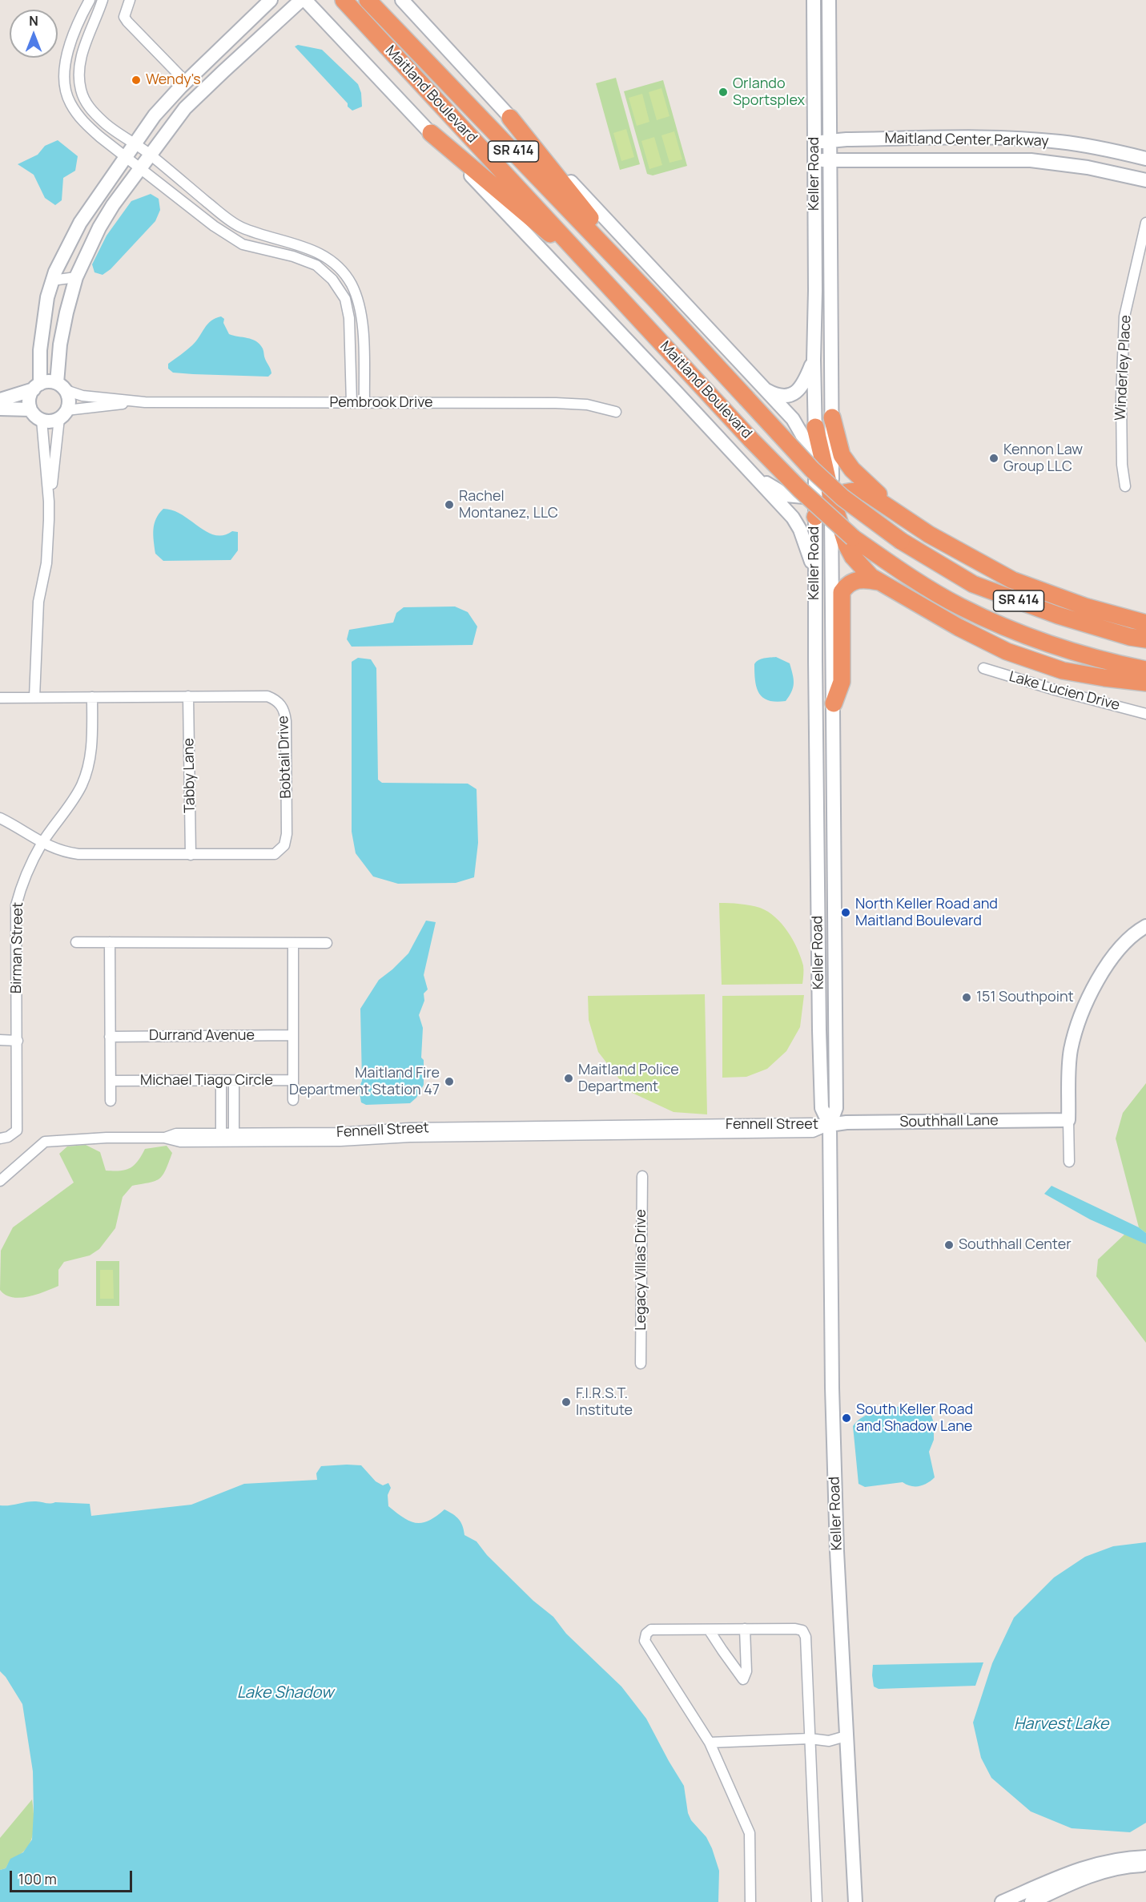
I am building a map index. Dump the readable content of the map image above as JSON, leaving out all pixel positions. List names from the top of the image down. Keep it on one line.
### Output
{"streets":{"highway":["Maitland Boulevard","SR 414"],"street":["Maitland Center Parkway","Keller Road","Winderley Place","Pembrook Drive","Lake Lucien Drive","Bobtail Drive","Tabby Lane","Birman Street","Durrand Avenue","Michael Tiago Circle","Southhall Lane","Fennell Street","Legacy Villas Drive"]},"crossings":[["Maitland Center Parkway","Keller Road"],["Keller Road","Southhall Lane"],["Keller Road","Fennell Street"],["Bobtail Drive","Tabby Lane"],["Bobtail Drive","Birman Street"],["Durrand Avenue","Michael Tiago Circle"],["Southhall Lane","Fennell Street"]],"water":["Lake Shadow","Harvest Lake"],"places":["Wendy's","Orlando Sportsplex","Kennon Law Group LLC","Rachel Montanez, LLC","North Keller Road and Maitland Boulevard","151 Southpoint","Maitland Police Department","Maitland Fire Department Station 47","Southhall Center","F.I.R.S.T. Institute","South Keller Road and Shadow Lane"],"scale_bar":"100 m","north":"top"}
